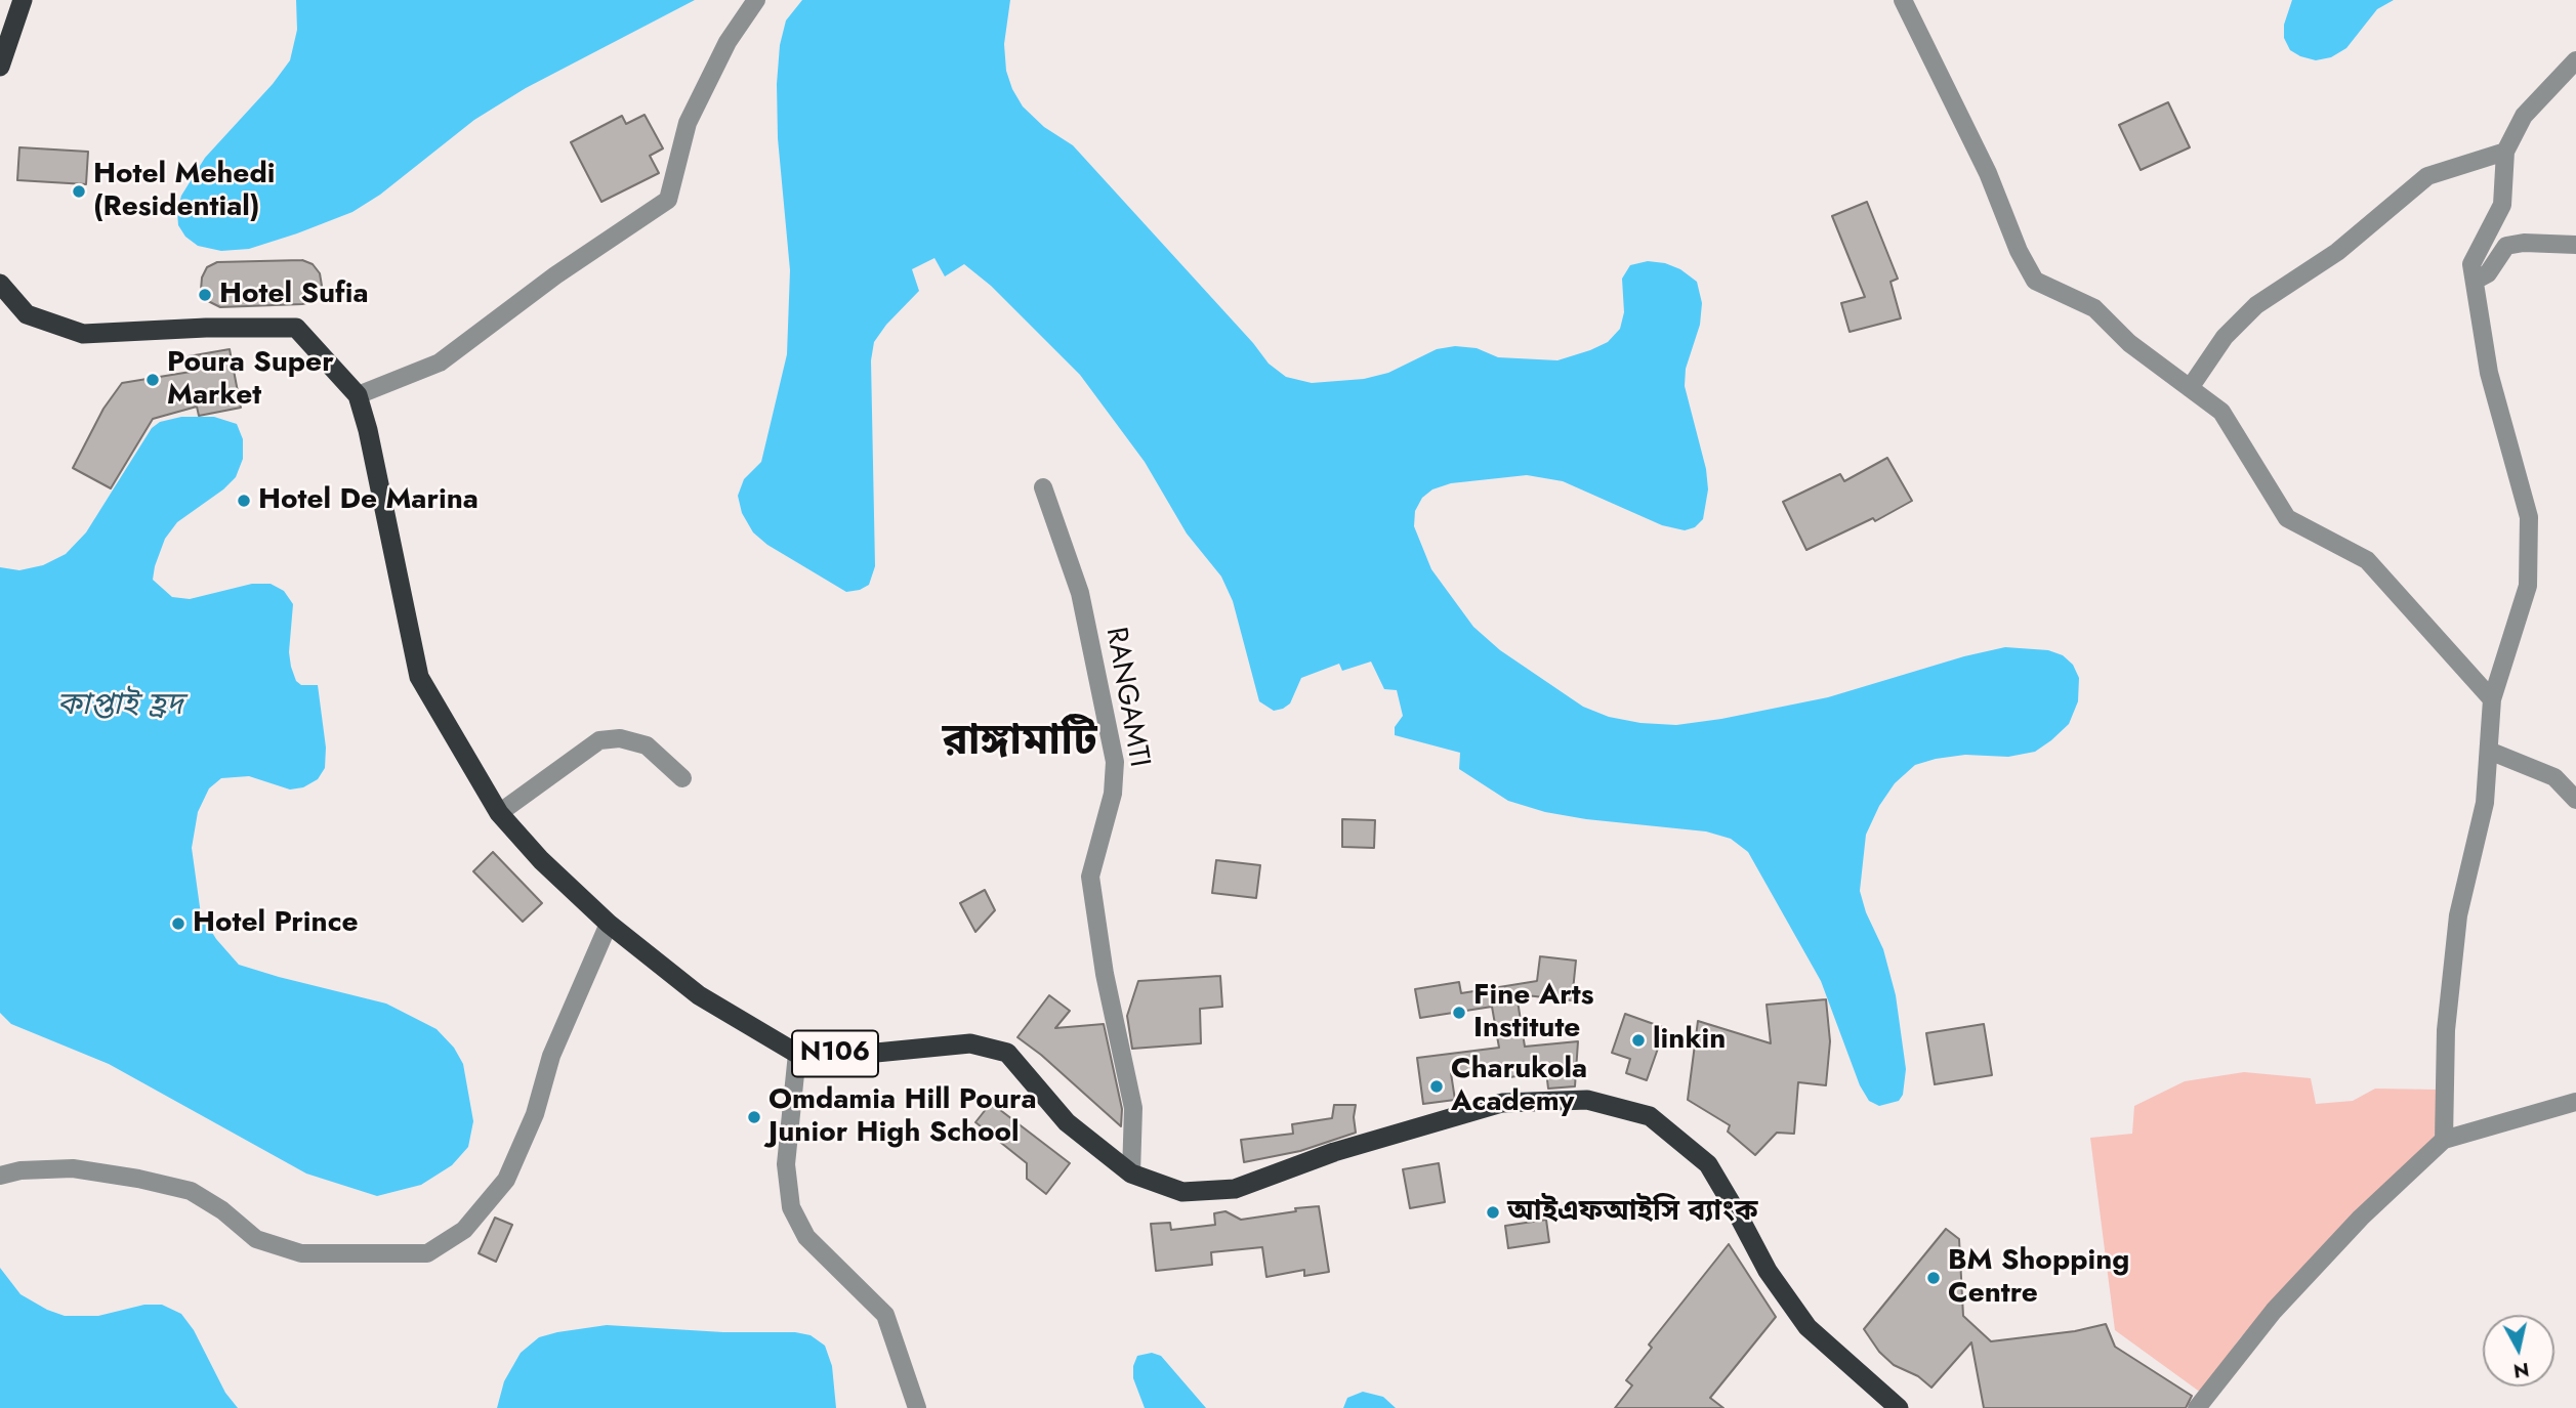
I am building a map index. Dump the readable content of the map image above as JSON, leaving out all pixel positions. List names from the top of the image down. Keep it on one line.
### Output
{"streets":{"highway":["N106"],"street":["RANGAMTI"]},"crossings":[["RANGAMTI","N106"]],"districts":["রাঙ্গামাটি"],"water":["কাপ্তাই হ্রদ"],"places":["Hotel Mehedi (Residential)","Hotel Sufia","Poura Super Market","Hotel De Marina","Hotel Prince","Fine Arts Institute","linkin","Charukola Academy","Omdamia Hill Poura Junior High School","আইএফআইসি ব্যাংক","BM Shopping Centre"],"north":"bottom"}
